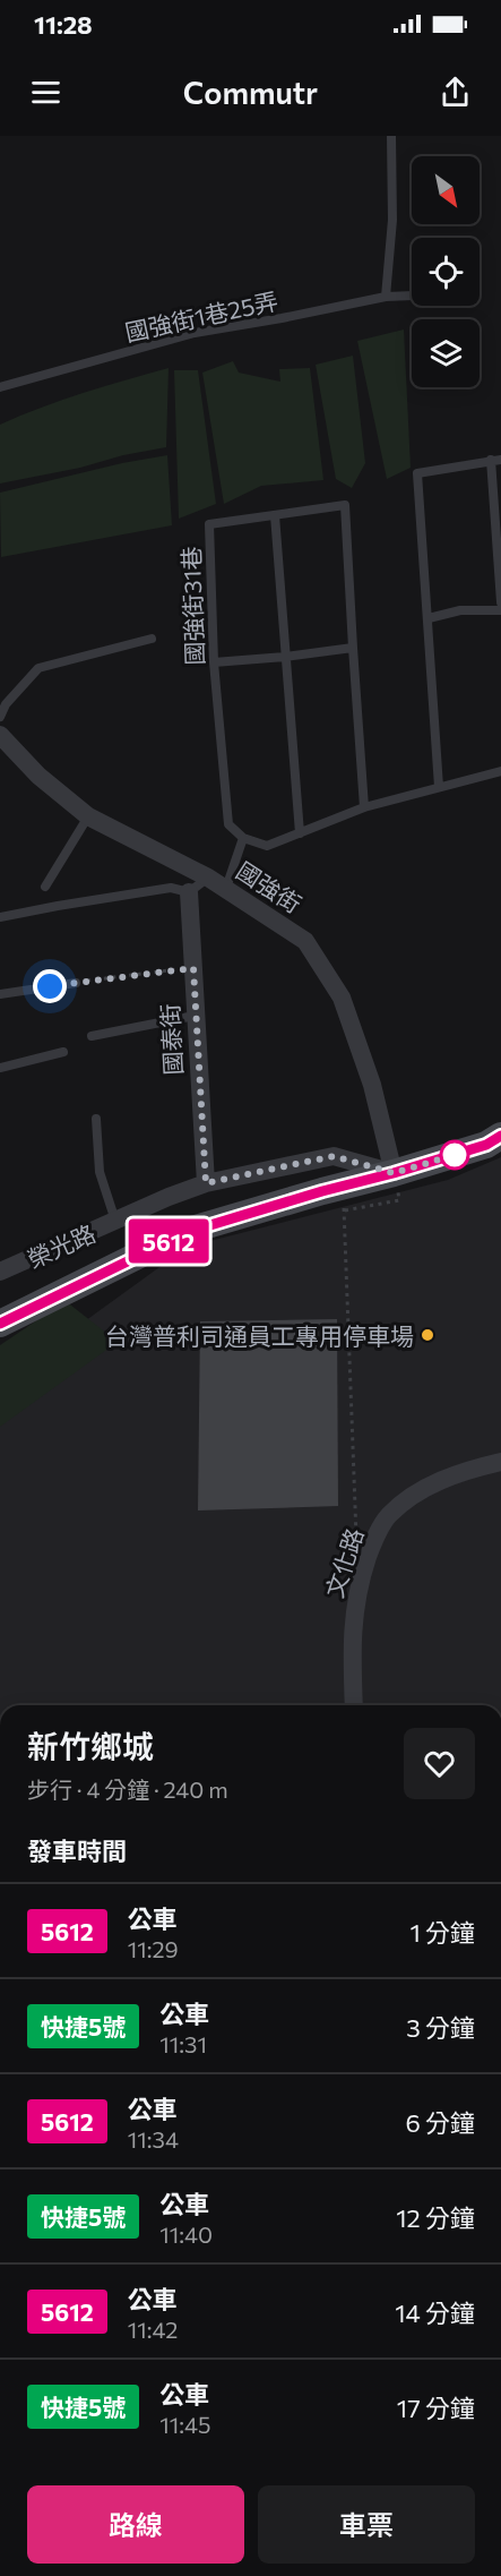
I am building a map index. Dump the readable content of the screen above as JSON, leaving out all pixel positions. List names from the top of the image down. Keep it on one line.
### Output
{"streets":{"street":["國強街","國泰街","榮光路","文化路"],"lane":["國強街1巷25弄","國強街31巷"]},"crossings":[["國強街","榮光路"],["國泰街","榮光路"]],"places":["台灣普利司通員工專用停車場"],"lines":["bus line 5612"],"north":"bottom right","page":{"status":"11:28","header":"Commutr","on_map":"5612","heading":[["新竹鄉城","步行 · 4 分鐘 · 240 m"],"發車時間"],"list":[{"mark":"5612","name":"公車","note":"11:29","value":"1 分鐘"},{"mark":"快捷5號","name":"公車","note":"11:31","value":"3 分鐘"},{"mark":"5612","name":"公車","note":"11:34","value":"6 分鐘"},{"mark":"快捷5號","name":"公車","note":"11:40","value":"12 分鐘"},{"mark":"5612","name":"公車","note":"11:42","value":"14 分鐘"},{"mark":"快捷5號","name":"公車","note":"11:45","value":"17 分鐘"}],"buttons":["路線","車票"]}}
